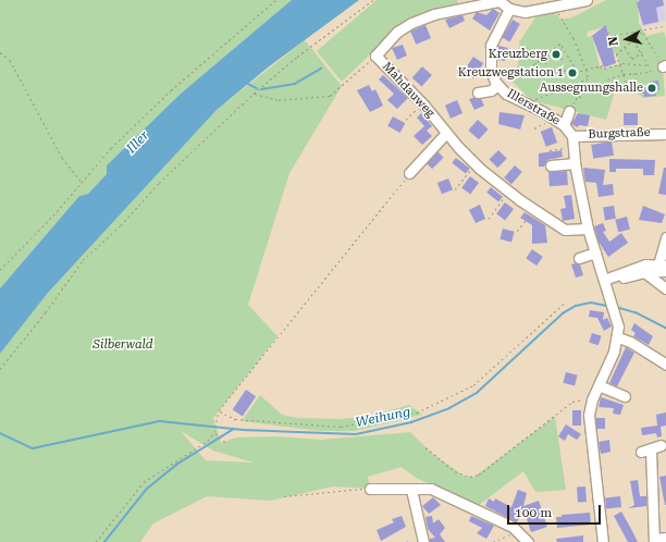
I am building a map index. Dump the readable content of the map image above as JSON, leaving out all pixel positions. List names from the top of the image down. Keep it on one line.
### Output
{"streets":{"street":["Mahdauweg","Illerstraße","Burgstraße"]},"crossings":[["Illerstraße","Burgstraße"]],"water":["Iller","Weihung"],"parks":["Silberwald"],"places":["Kreuzberg","Kreuzwegstation 1","Aussegnungshalle"],"scale_bar":"100 m","north":"left"}
